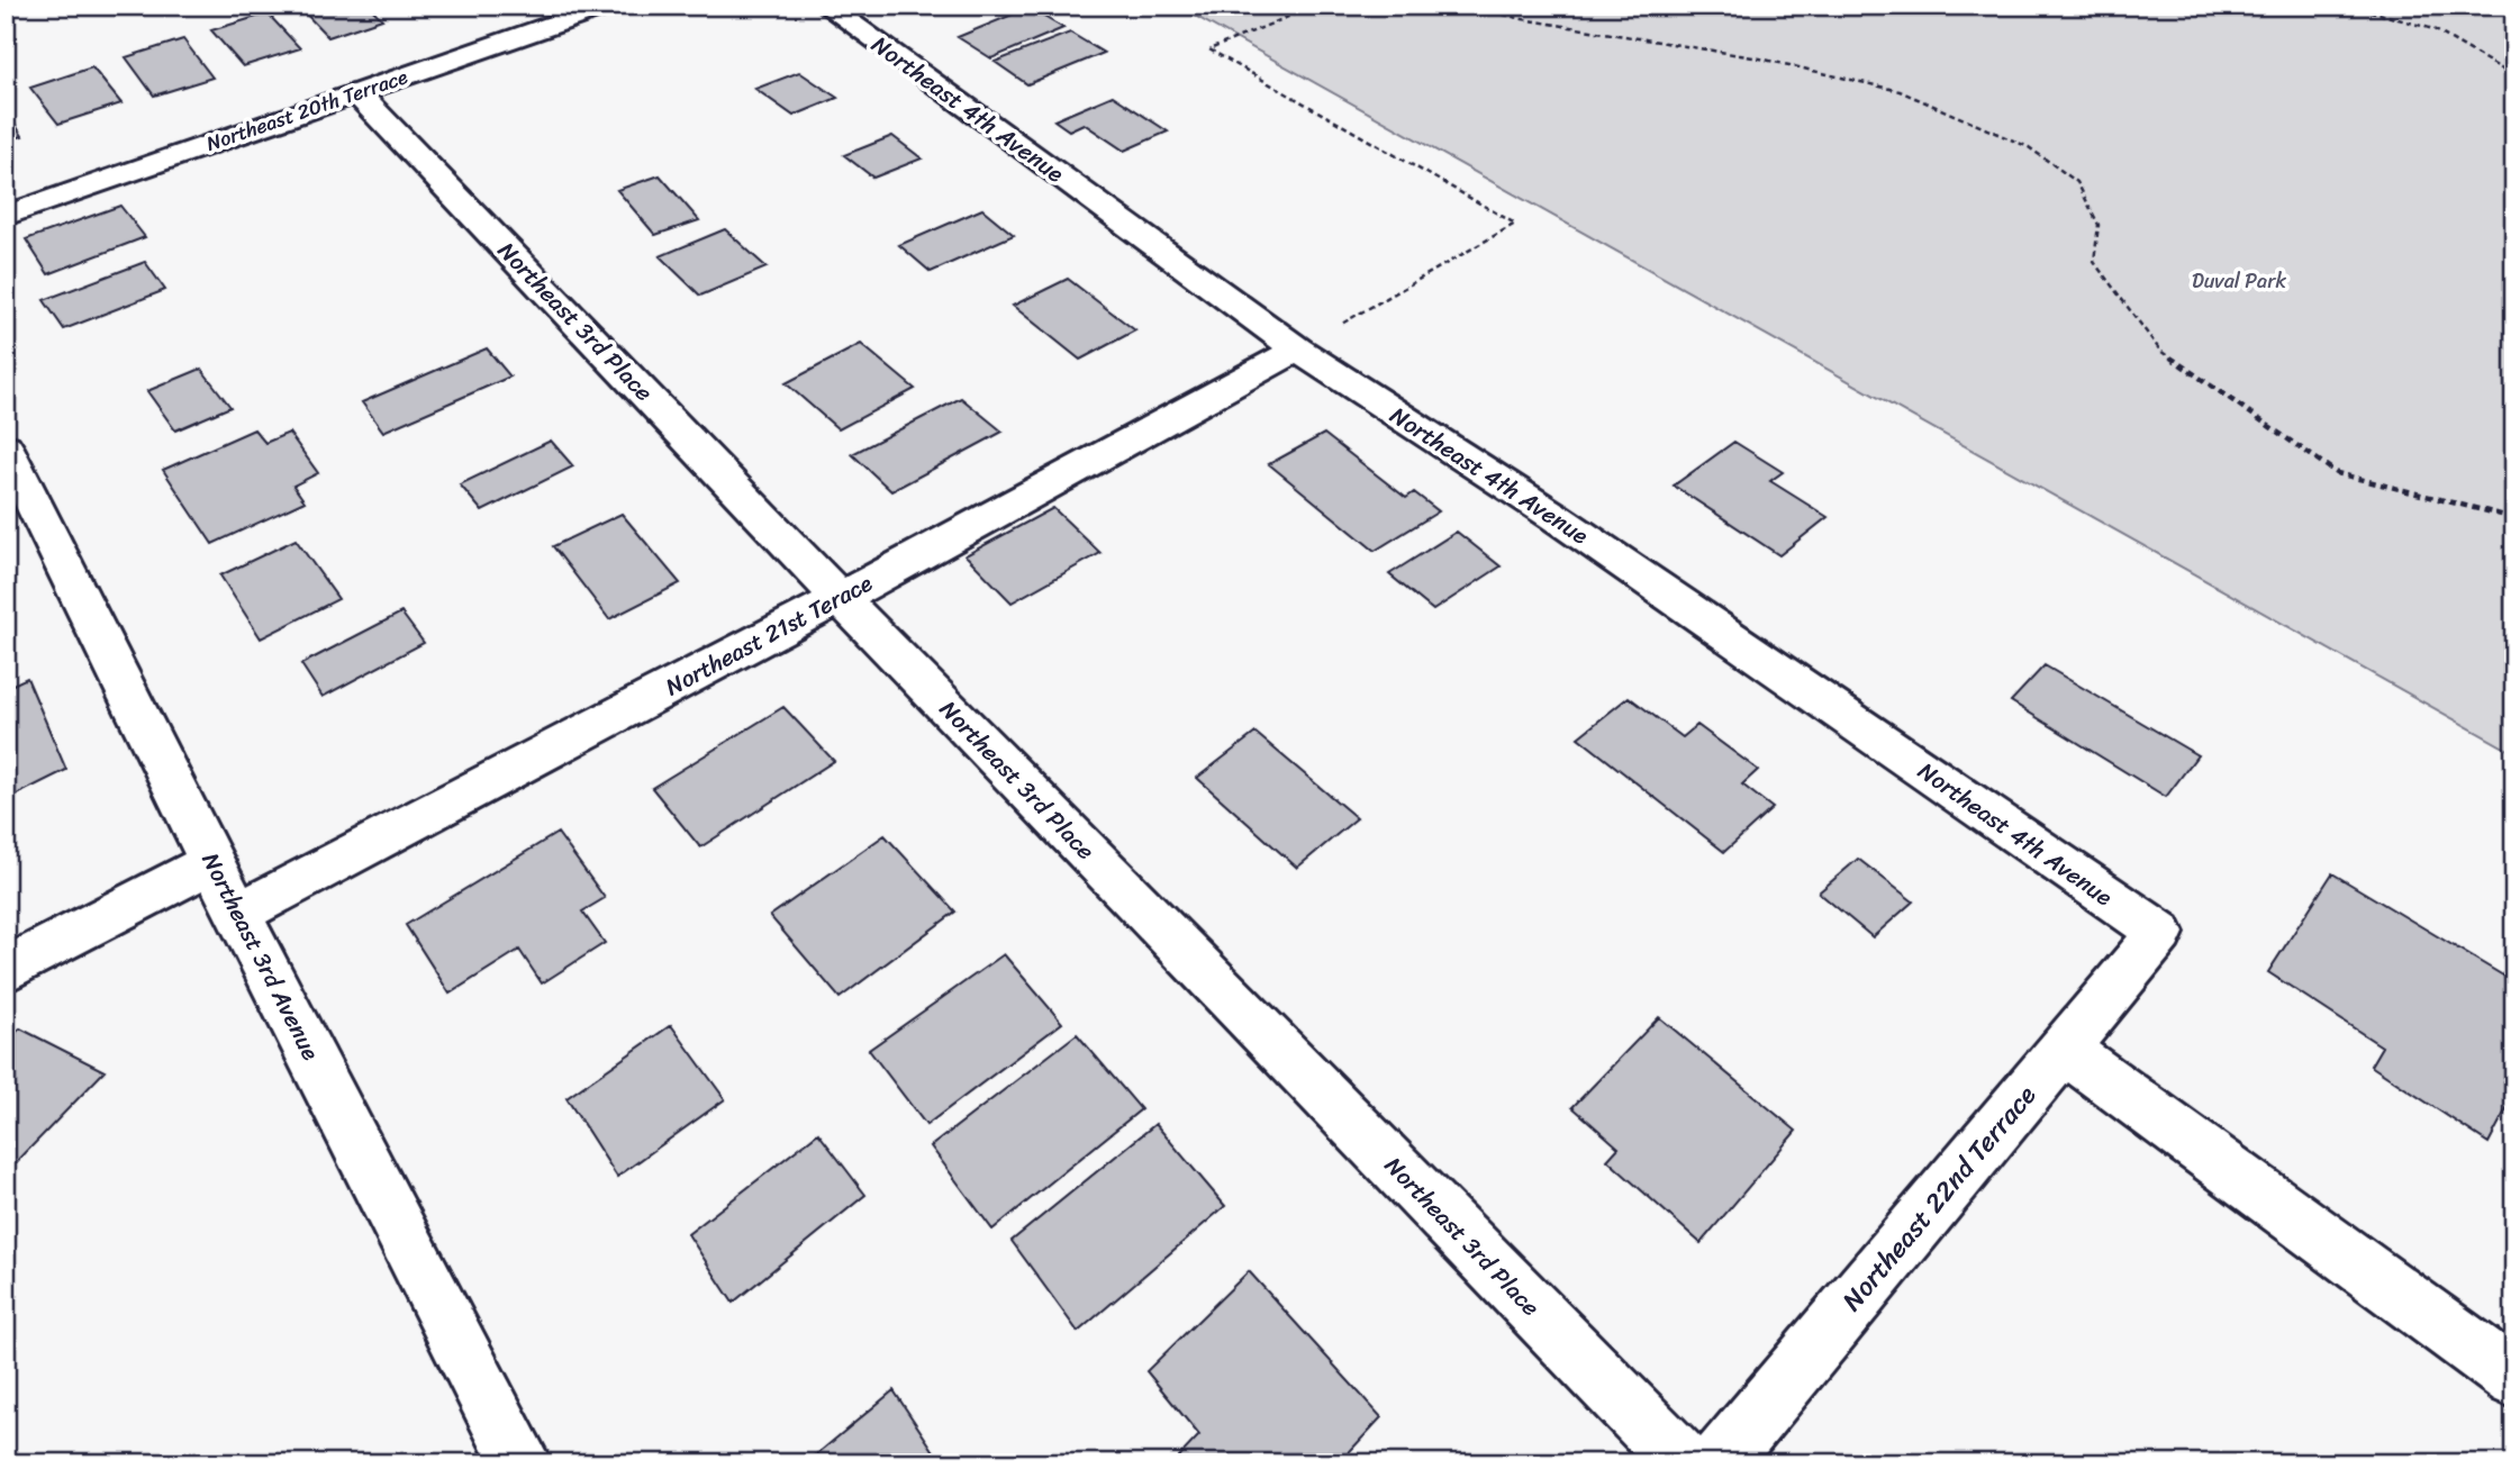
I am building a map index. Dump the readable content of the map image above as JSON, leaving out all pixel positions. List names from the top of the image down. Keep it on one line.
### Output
{"streets":{"street":["Northeast 4th Avenue","Northeast 20th Terrace","Northeast 3rd Place","Northeast 21st Terace","Northeast 3rd Avenue","Northeast 22nd Terrace"]},"crossings":[["Northeast 4th Avenue","Northeast 21st Terace"],["Northeast 4th Avenue","Northeast 22nd Terrace"],["Northeast 20th Terrace","Northeast 3rd Place"],["Northeast 3rd Place","Northeast 21st Terace"],["Northeast 21st Terace","Northeast 3rd Avenue"]],"parks":["Duval Park"]}
